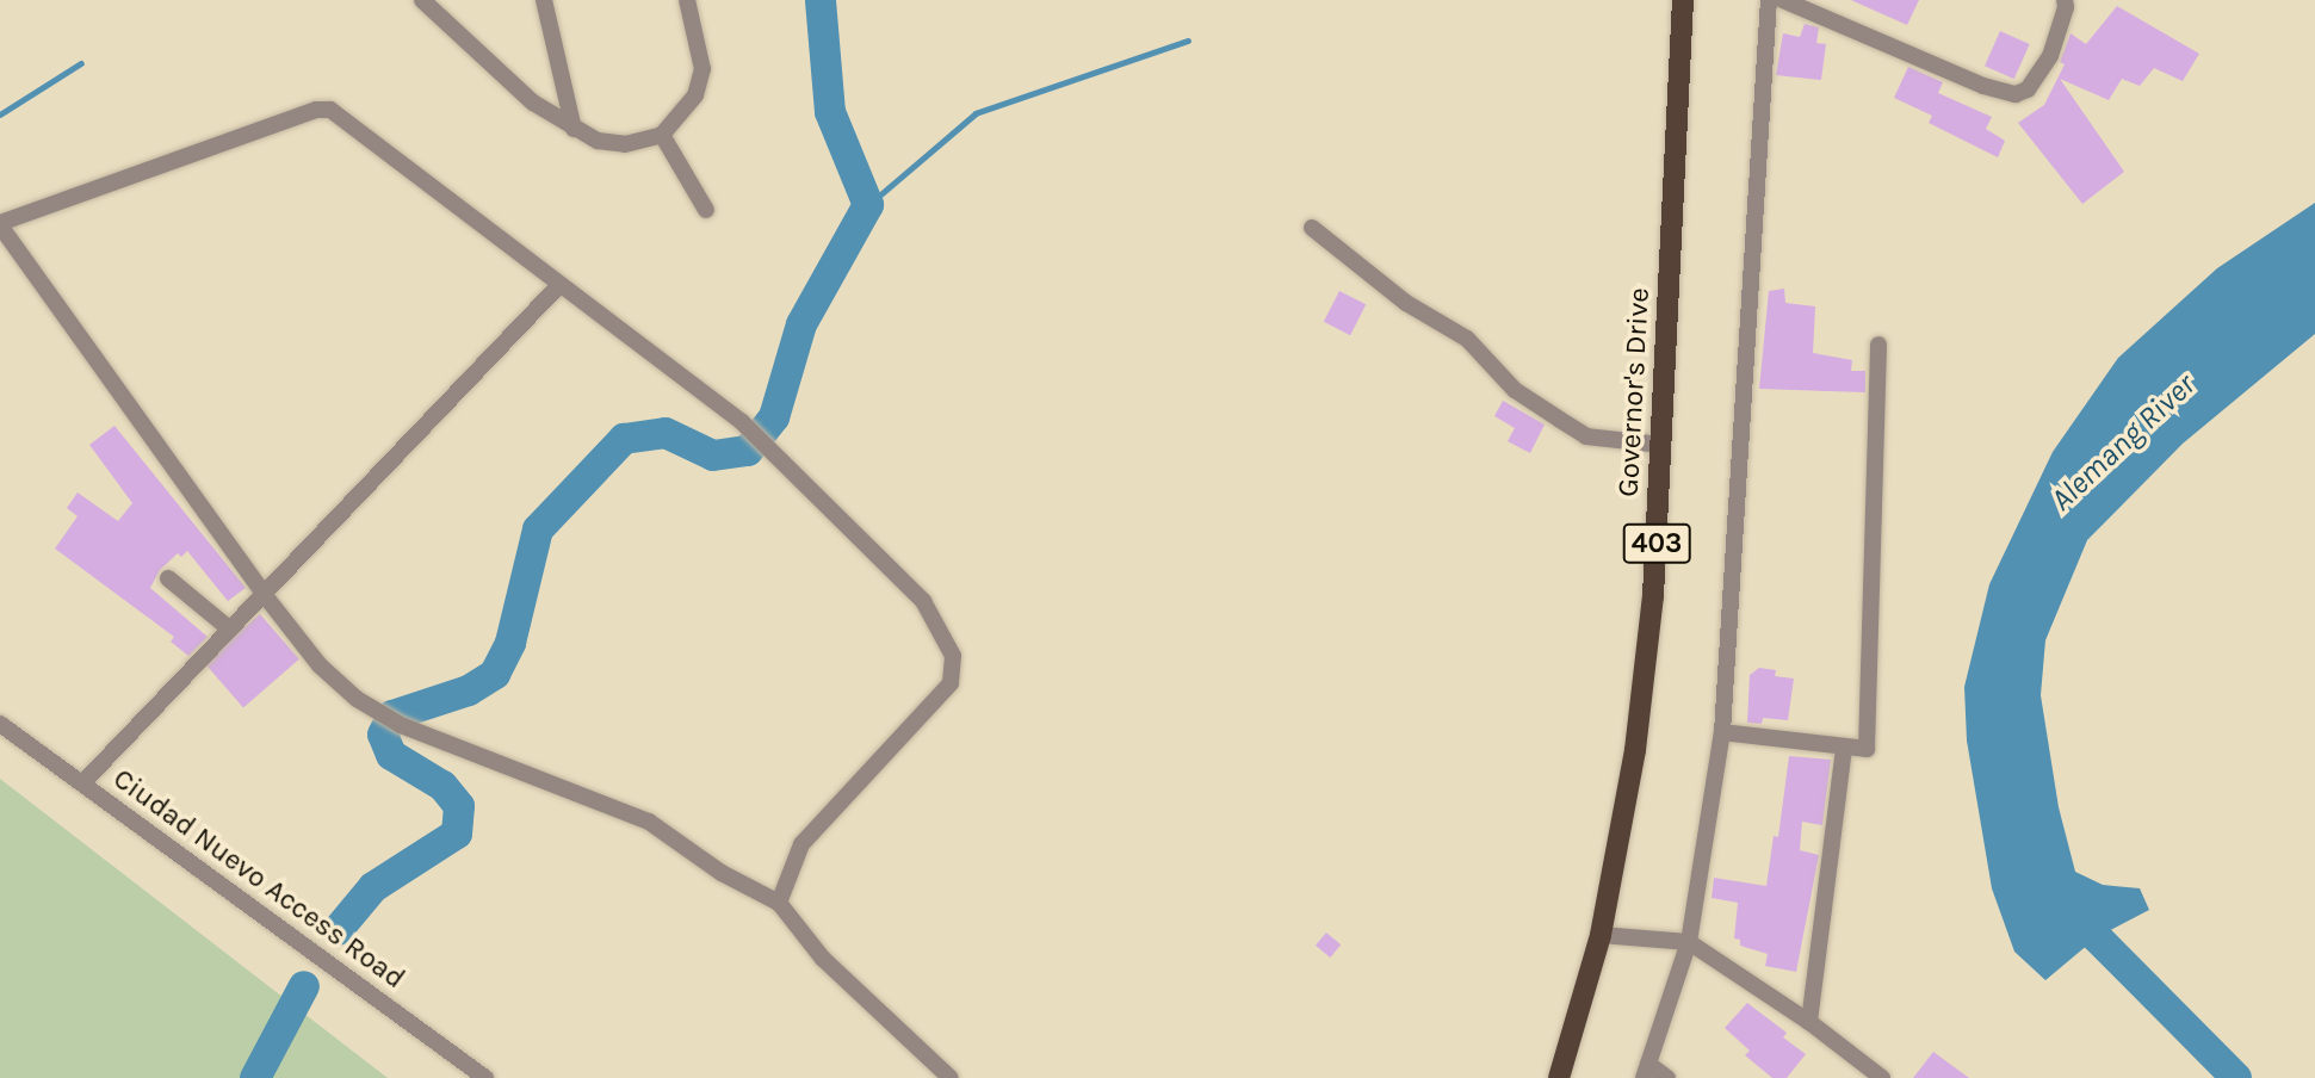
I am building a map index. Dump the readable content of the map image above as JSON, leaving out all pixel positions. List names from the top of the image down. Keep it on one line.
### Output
{"streets":{"main road":["Governor's Drive","403"],"street":["Ciudad Nuevo Access Road"]},"water":["Alemang River"]}
